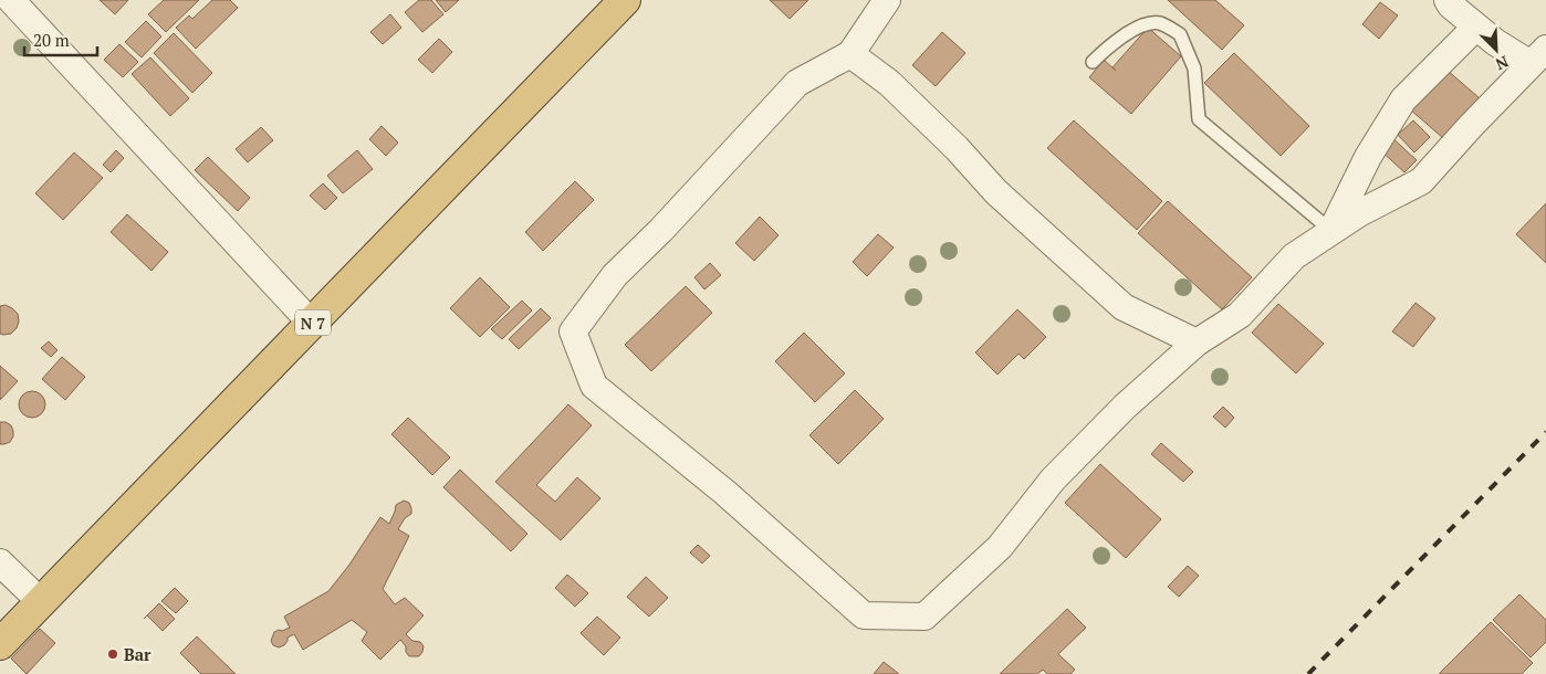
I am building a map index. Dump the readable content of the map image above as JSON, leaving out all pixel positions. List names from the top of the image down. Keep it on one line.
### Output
{"streets":{"highway":["N 7"]},"places":["Bar"],"scale_bar":"20 m","north":"bottom right"}
